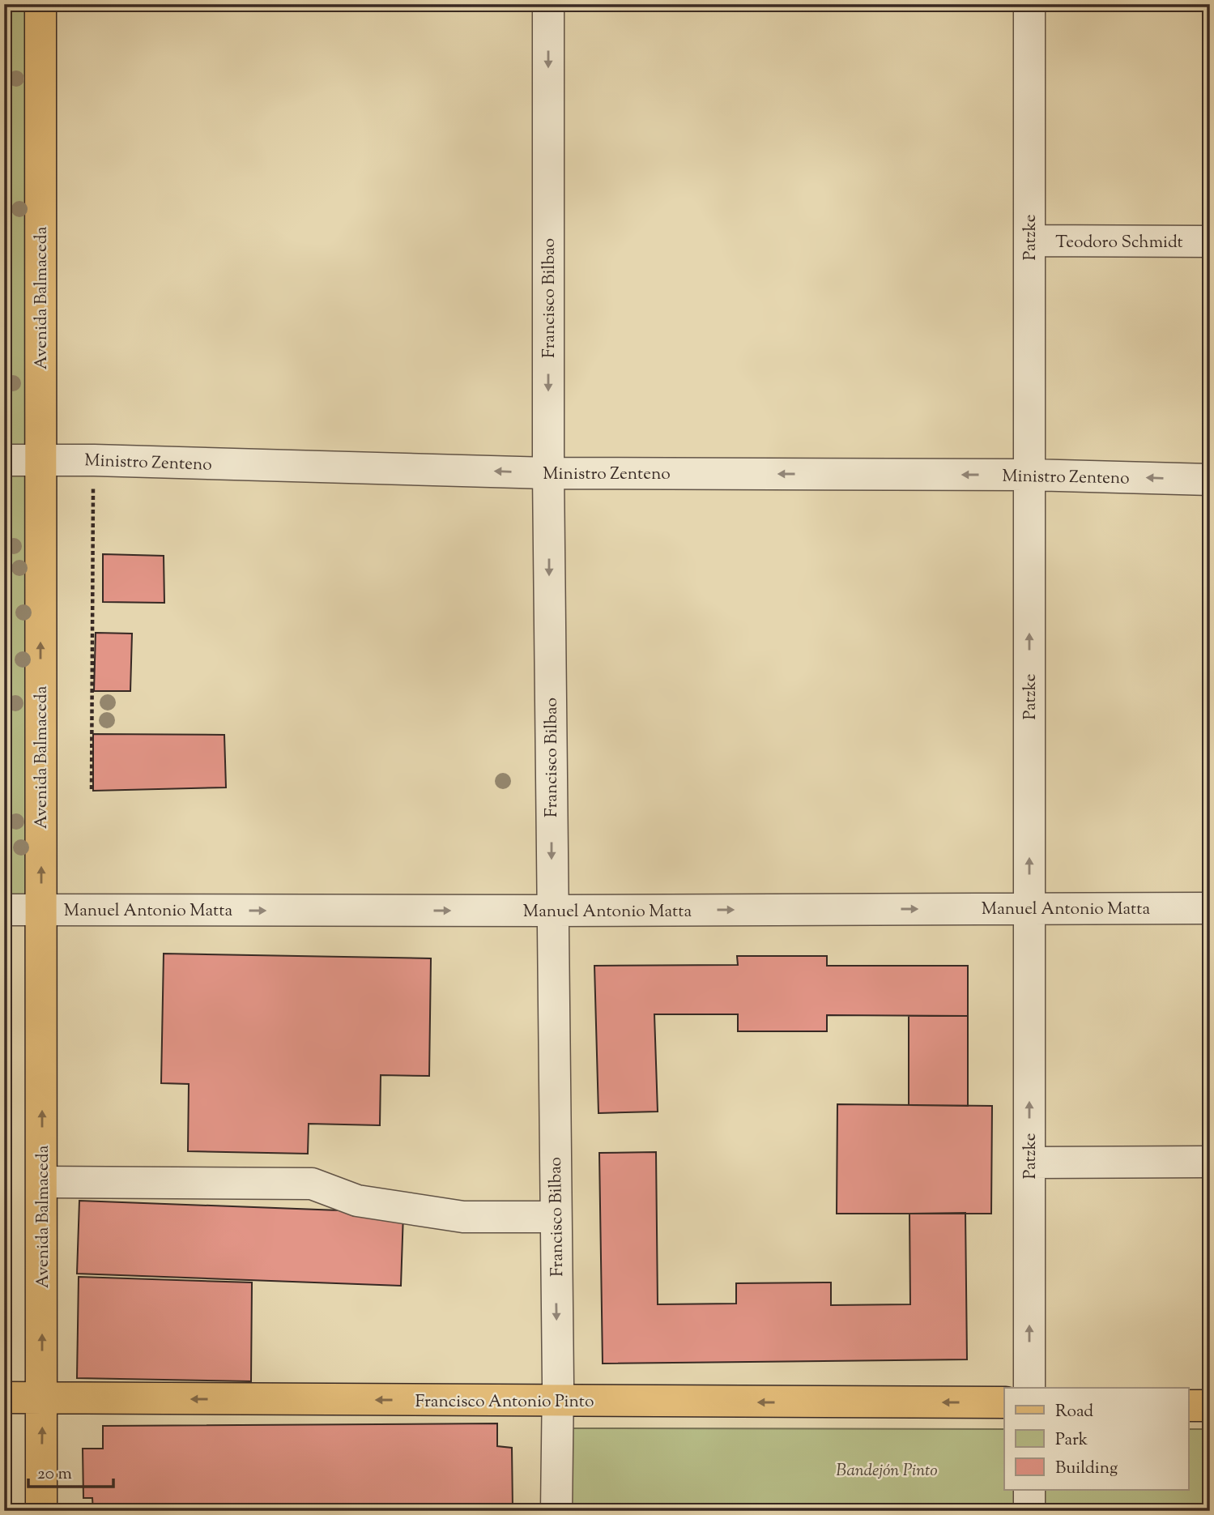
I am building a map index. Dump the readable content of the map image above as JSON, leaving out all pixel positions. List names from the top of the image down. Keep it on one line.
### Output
{"streets":{"main road":["Avenida Balmaceda","Francisco Antonio Pinto"],"street":["Patzke","Teodoro Schmidt","Francisco Bilbao","Ministro Zenteno","Manuel Antonio Matta"]},"crossings":[["Patzke","Teodoro Schmidt"],["Patzke","Ministro Zenteno"],["Patzke","Manuel Antonio Matta"],["Avenida Balmaceda","Ministro Zenteno"],["Avenida Balmaceda","Manuel Antonio Matta"],["Avenida Balmaceda","Francisco Antonio Pinto"],["Francisco Bilbao","Ministro Zenteno"],["Francisco Bilbao","Manuel Antonio Matta"],["Francisco Bilbao","Francisco Antonio Pinto"]],"one_way":["Patzke","Avenida Balmaceda","Francisco Bilbao","Ministro Zenteno","Manuel Antonio Matta","Francisco Antonio Pinto"],"parks":["Bandejón Pinto"],"legend":["Road","Park","Building"],"scale_bar":"20 m"}
